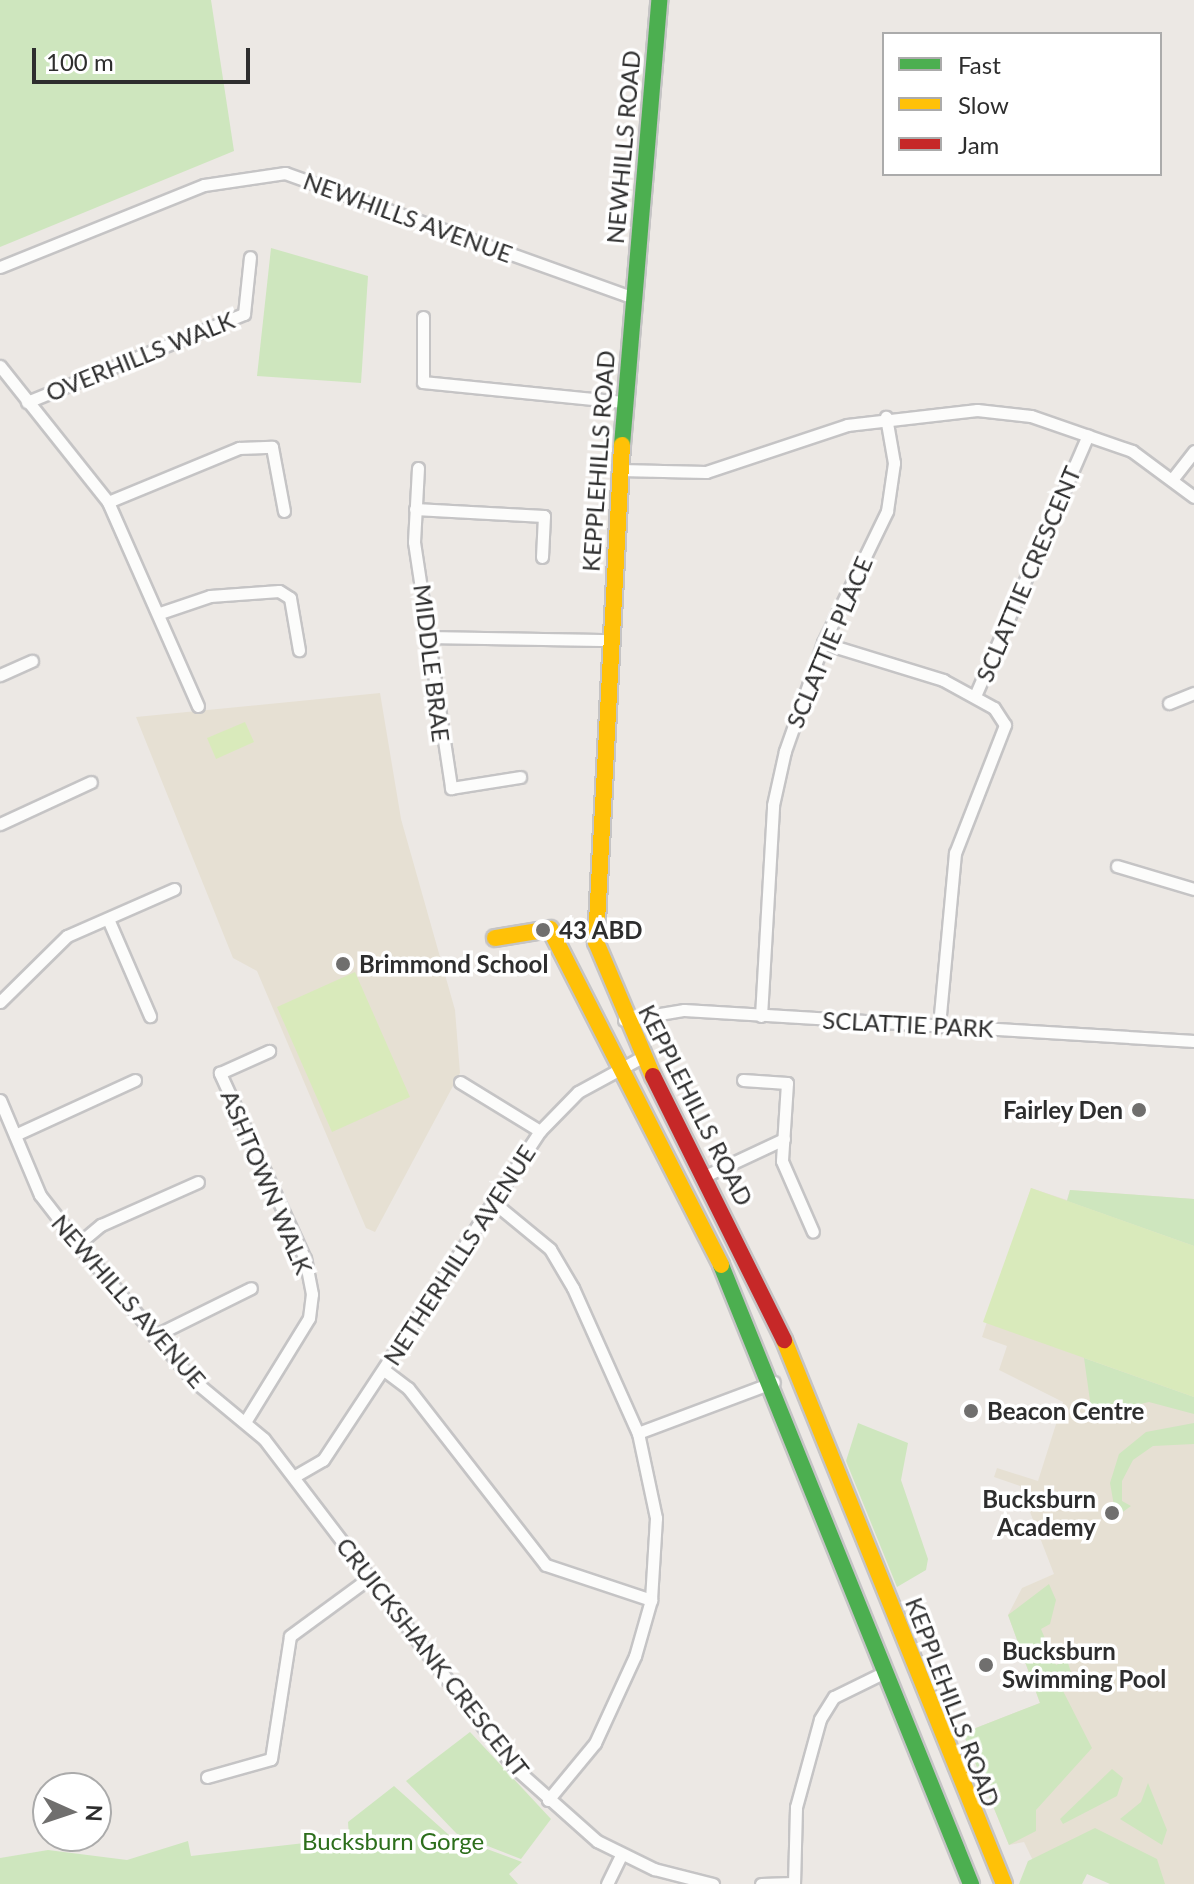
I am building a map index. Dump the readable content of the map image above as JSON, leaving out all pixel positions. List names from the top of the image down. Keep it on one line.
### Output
{"streets":{"street":["NEWHILLS ROAD","NEWHILLS AVENUE","OVERHILLS WALK","KEPPLEHILLS ROAD","SCLATTIE CRESCENT","SCLATTIE PLACE","MIDDLE BRAE","SCLATTIE PARK","ASHTOWN WALK","NETHERHILLS AVENUE","CRUICKSHANK CRESCENT"]},"crossings":[["NEWHILLS ROAD","NEWHILLS AVENUE"],["NEWHILLS ROAD","KEPPLEHILLS ROAD"],["NEWHILLS AVENUE","KEPPLEHILLS ROAD"],["NEWHILLS AVENUE","ASHTOWN WALK"],["NEWHILLS AVENUE","NETHERHILLS AVENUE"],["NEWHILLS AVENUE","CRUICKSHANK CRESCENT"],["KEPPLEHILLS ROAD","SCLATTIE PARK"],["KEPPLEHILLS ROAD","NETHERHILLS AVENUE"],["SCLATTIE CRESCENT","SCLATTIE PARK"],["SCLATTIE PLACE","SCLATTIE PARK"],["NETHERHILLS AVENUE","CRUICKSHANK CRESCENT"]],"parks":["Bucksburn Gorge"],"places":["43 ABD","Brimmond School","Fairley Den","Beacon Centre","Bucksburn Academy","Bucksburn Swimming Pool"],"legend":["Fast","Slow","Jam"],"scale_bar":"100 m","north":"right"}
